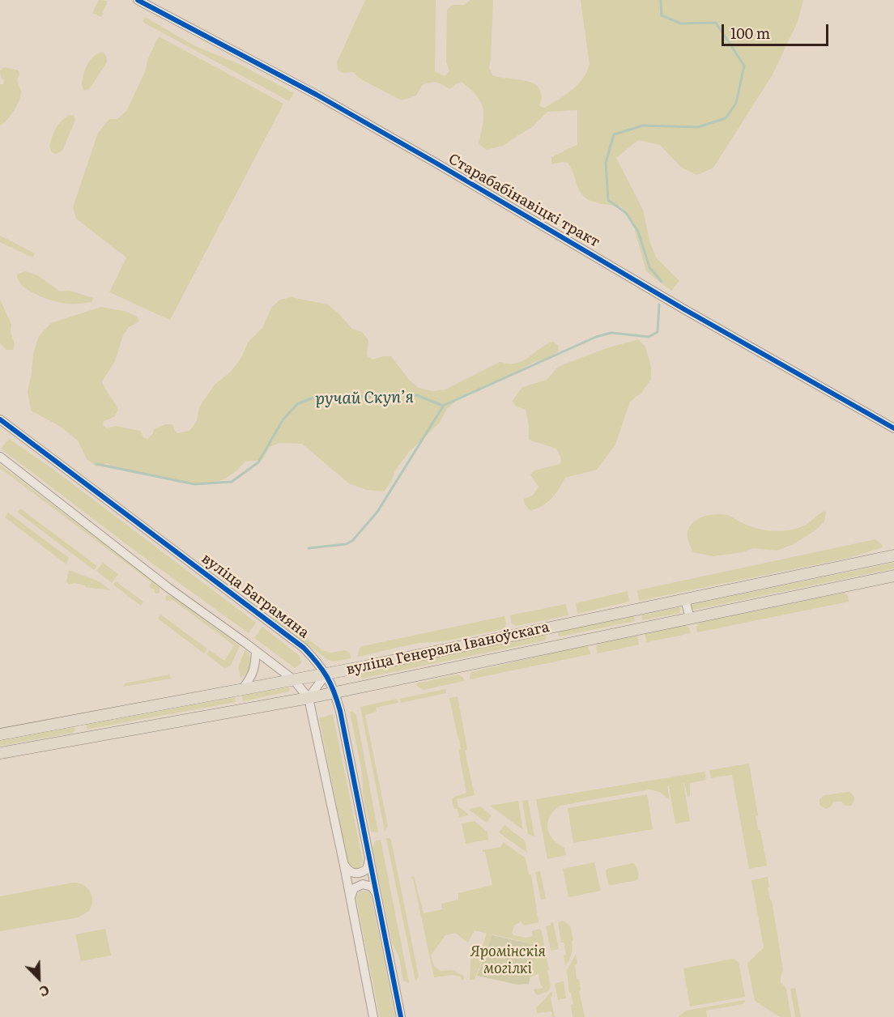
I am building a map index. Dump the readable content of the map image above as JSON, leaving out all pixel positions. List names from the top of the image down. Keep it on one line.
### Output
{"streets":{"main road":["вуліца Генерала Іваноўскага"],"street":["Старабабінавіцкі тракт","вуліца Баграмяна"]},"crossings":[["вуліца Баграмяна","вуліца Генерала Іваноўскага"]],"water":["ручай Скупʼя"],"parks":["Яромінскія могілкі"],"scale_bar":"100 m","north":"bottom right"}
